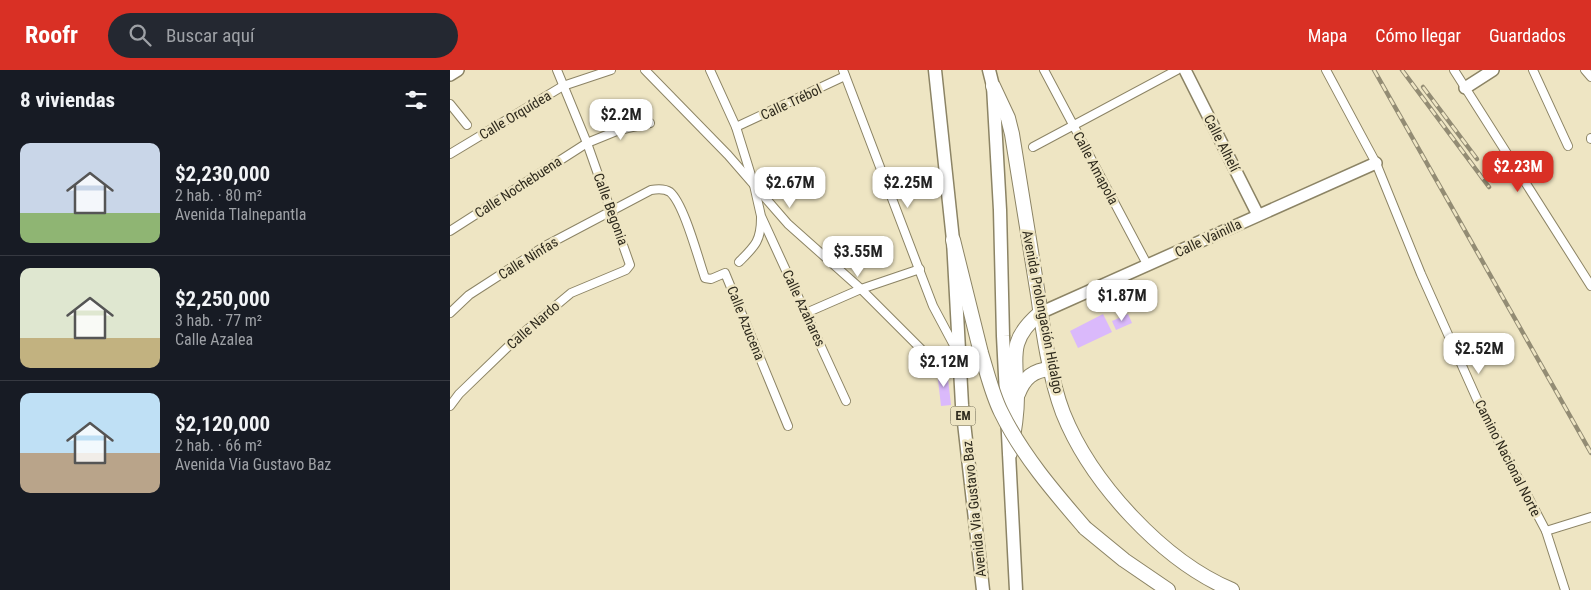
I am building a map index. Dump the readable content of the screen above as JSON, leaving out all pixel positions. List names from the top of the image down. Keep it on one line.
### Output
{"streets":{"highway":["Avenida Prolongación Hidalgo"],"main road":["EM","Avenida Via Gustavo Baz"],"street":["Calle Trébol","Calle Orquídea","Calle Alhelí","Calle Amapola","Calle Nochebuena","Calle Begonia","Calle Vainilla","Calle Ninfas","Calle Azahares","Calle Azucena","Calle Nardo","Camino Nacional Norte"]},"crossings":[["Calle Trébol","Calle Azahares"],["Calle Orquídea","Calle Begonia"],["Calle Alhelí","Calle Vainilla"],["Calle Amapola","Calle Vainilla"],["Calle Nochebuena","Calle Begonia"],["Calle Begonia","Calle Ninfas"],["Calle Begonia","Calle Nardo"],["Calle Vainilla","Avenida Prolongación Hidalgo"],["Calle Vainilla","Camino Nacional Norte"],["Calle Ninfas","Calle Azucena"]],"page":{"header":"Roofr","search":"Buscar aquí","nav":["Mapa","Cómo llegar","Guardados"],"heading":"8 viviendas","price":["$2.2M","$2.23M","$2.67M","$2.25M","$3.55M","$1.87M","$2.52M","$2.12M"],"list":[{"name":"$2,230,000","note":"2 hab. · 80 m² · Avenida Tlalnepantla"},{"name":"$2,250,000","note":"3 hab. · 77 m² · Calle Azalea"},{"name":"$2,120,000","note":"2 hab. · 66 m² · Avenida Via Gustavo Baz"}]}}
